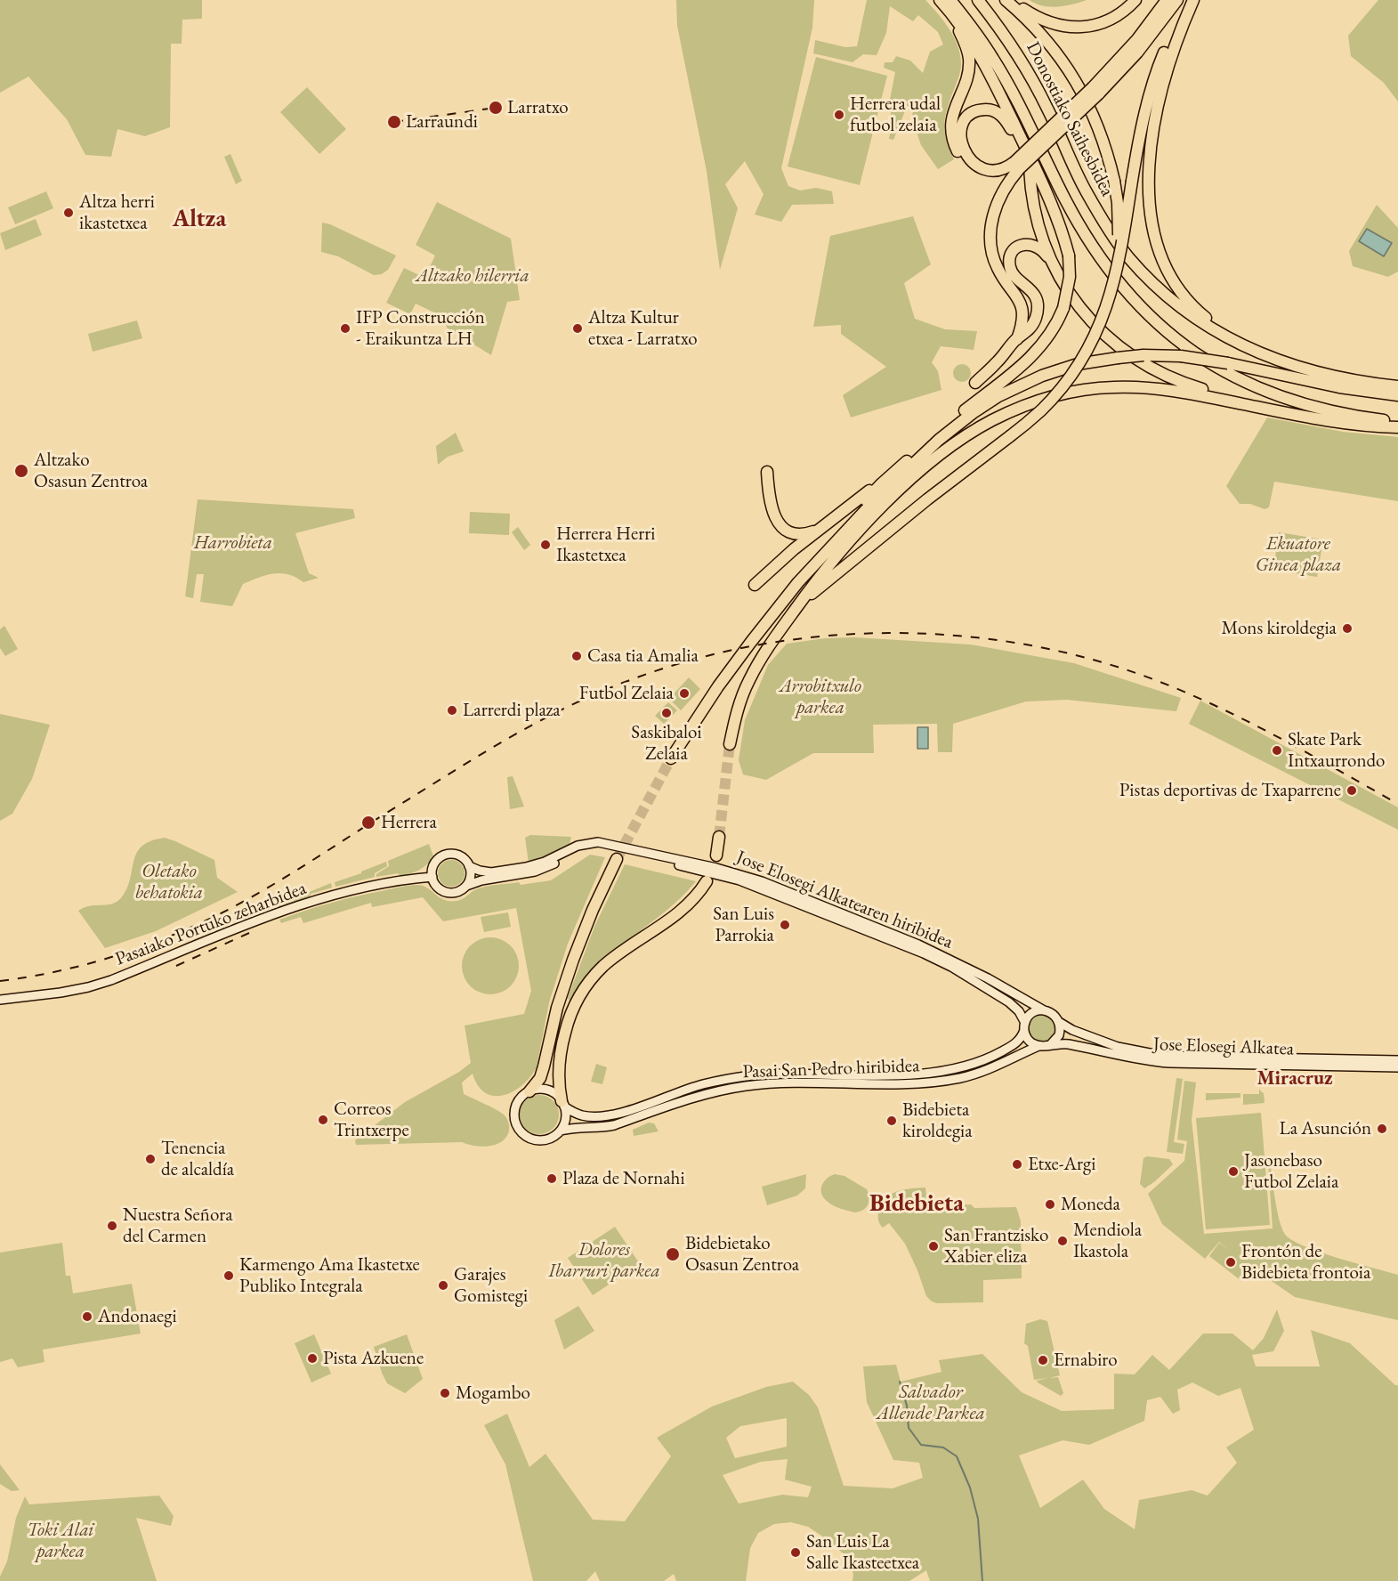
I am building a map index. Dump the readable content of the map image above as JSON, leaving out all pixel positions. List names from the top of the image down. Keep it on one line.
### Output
{"streets":{"highway":["Donostiako Saihesbidea"],"main road":["Jose Elosegi Alkatearen hiribidea","Pasaiako Portuko zeharbidea","Jose Elosegi Alkatea","Pasai San Pedro hiribidea"]},"crossings":[["Jose Elosegi Alkatearen hiribidea","Pasaiako Portuko zeharbidea"],["Jose Elosegi Alkatearen hiribidea","Jose Elosegi Alkatea"],["Jose Elosegi Alkatearen hiribidea","Pasai San Pedro hiribidea"],["Jose Elosegi Alkatea","Pasai San Pedro hiribidea"]],"districts":["Altza","Miracruz","Bidebieta"],"parks":["Altzako hilerria","Harrobieta","Ekuatore Ginea plaza","Arrobitxulo parkea","Oletako behatokia","Dolores Ibarruri parkea","Salvador Allende Parkea","Toki Alai parkea"],"places":["Larratxo","Herrera udal futbol zelaia","Larraundi","Altza herri ikastetxea","IFP Construcción - Eraikuntza LH","Altza Kultur etxea - Larratxo","Altzako Osasun Zentroa","Herrera Herri Ikastetxea","Mons kiroldegia","Casa tia Amalia","Futbol Zelaia","Larrerdi plaza","Saskibaloi Zelaia","Skate Park Intxaurrondo","Pistas deportivas de Txaparrene","Herrera","San Luis Parrokia","Correos Trintxerpe","Bidebieta kiroldegia","La Asunción","Tenencia de alcaldía","Etxe-Argi","Jasonebaso Futbol Zelaia","Plaza de Nornahi","Moneda","Nuestra Señora del Carmen","Mendiola Ikastola","San Frantzisko Xabier eliza","Bidebietako Osasun Zentroa","Frontón de Bidebieta frontoia","Karmengo Ama Ikastetxe Publiko Integrala","Garajes Gomistegi","Andonaegi","Pista Azkuene","Ernabiro","Mogambo","San Luis La Salle Ikasteetxea"]}
